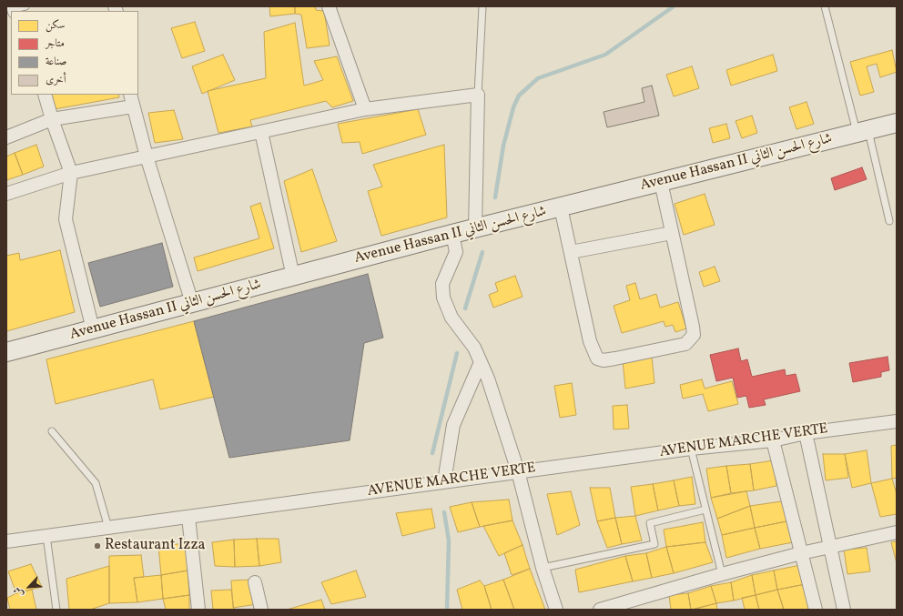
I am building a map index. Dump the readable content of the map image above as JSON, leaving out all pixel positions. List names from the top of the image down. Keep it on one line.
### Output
{"streets":{"street":["Avenue Hassan II شارع الحسن الثاني","AVENUE MARCHE VERTE"]},"places":["Restaurant Izza"],"legend":["سكن","متاجر","صناعة","أخرى"],"north":"bottom left"}
